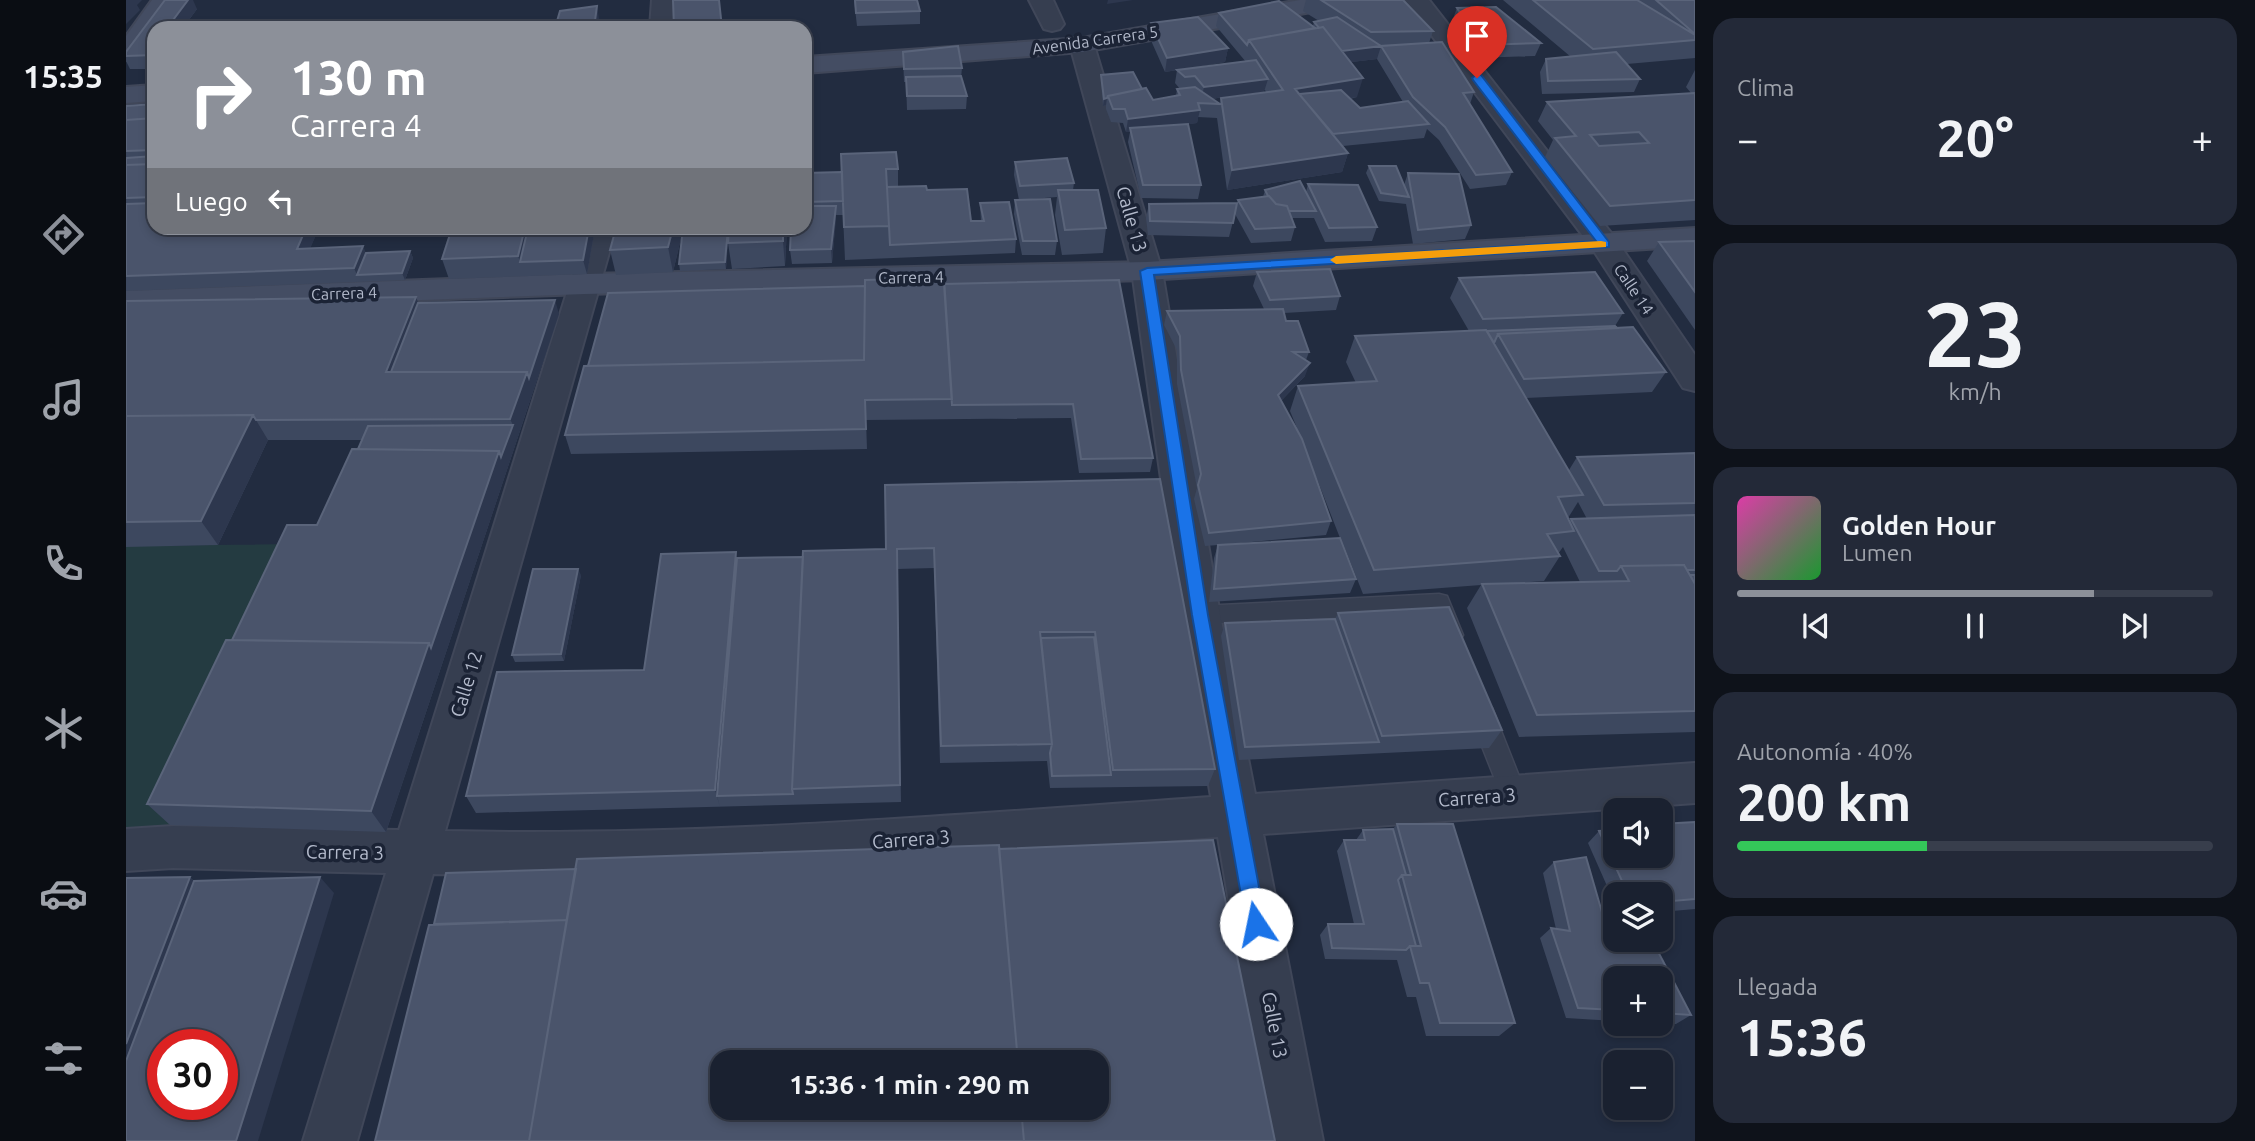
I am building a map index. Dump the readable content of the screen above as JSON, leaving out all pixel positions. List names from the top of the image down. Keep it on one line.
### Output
{"streets":{"street":["Avenida Carrera 5","Calle 13","Carrera 4","Calle 14","Calle 12","Carrera 3"]},"crossings":[["Avenida Carrera 5","Calle 13"],["Calle 13","Carrera 4"],["Calle 13","Carrera 3"],["Carrera 4","Calle 14"],["Carrera 4","Calle 12"],["Calle 12","Carrera 3"]],"page":{"tabs":"15:35","tile":["Clima",["23","km/h"],["Autonomía · 40%","200 km"],["Llegada","15:36"]],"turn":["130 m","Carrera 4"],"heat":["−","20°","+"],"then":"Luego","song":["Golden Hour","Lumen"],"map_buttons":["+","−"],"limit":"30","trip":"15:36 · 1 min · 290 m"}}
